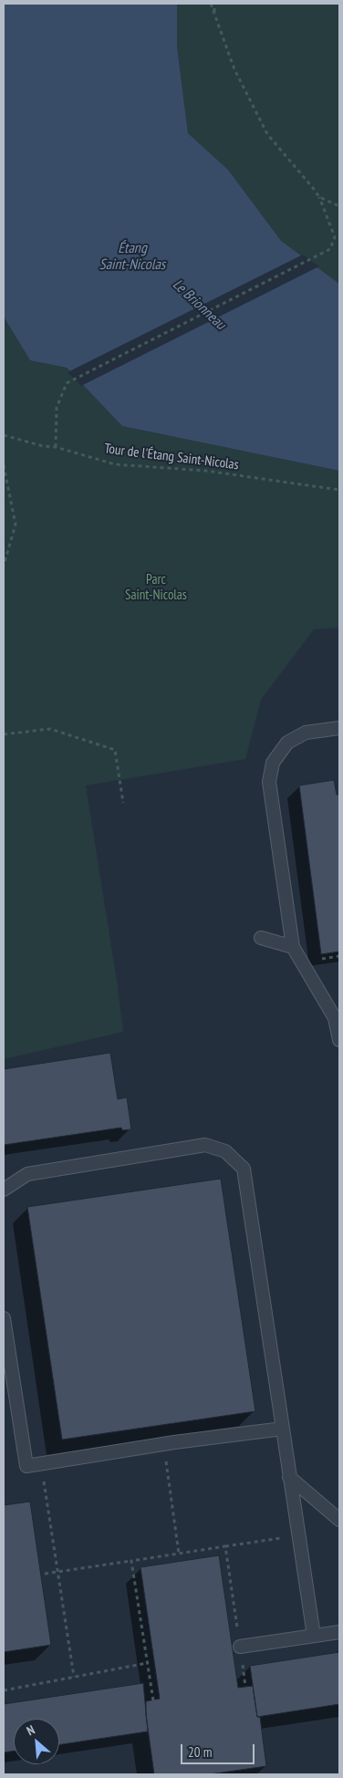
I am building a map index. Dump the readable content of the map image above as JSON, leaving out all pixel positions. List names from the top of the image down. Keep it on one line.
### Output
{"streets":{"path":["Tour de l'Étang Saint-Nicolas"]},"water":["Étang Saint-Nicolas","Le Brionneau"],"parks":["Parc Saint-Nicolas"],"scale_bar":"20 m","north":"top left"}
